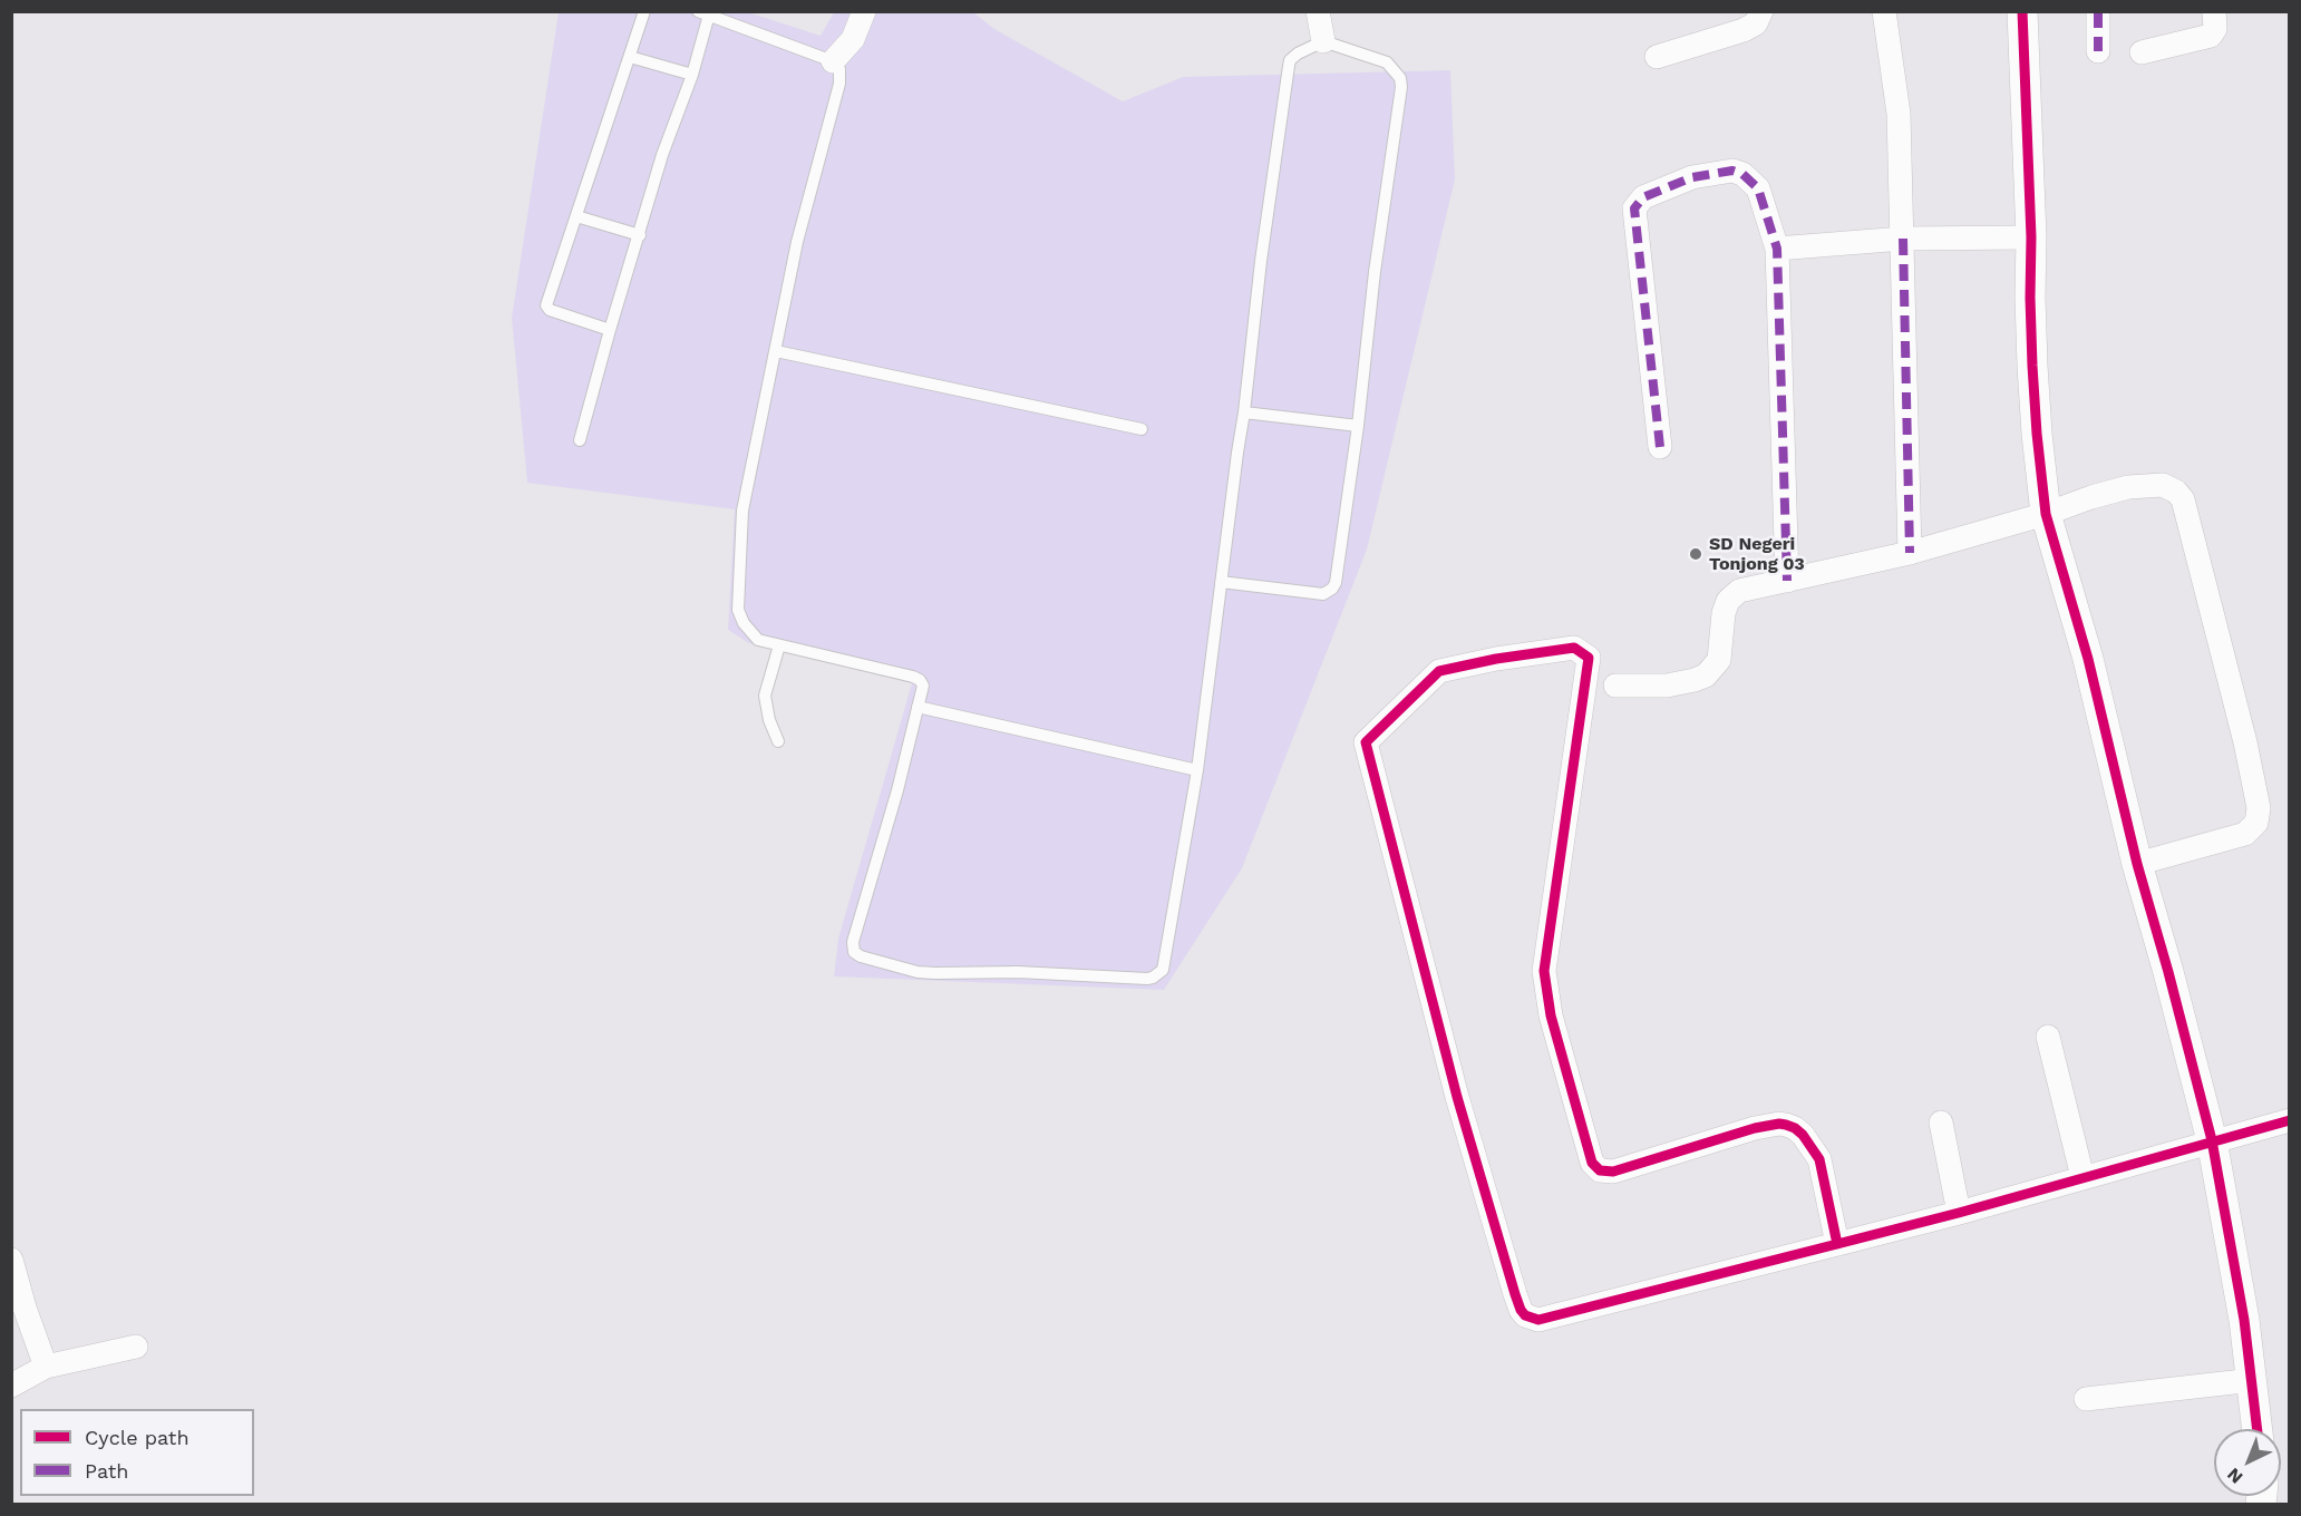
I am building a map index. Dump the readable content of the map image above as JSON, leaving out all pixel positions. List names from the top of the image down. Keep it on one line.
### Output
{"places":["SD Negeri Tonjong 03"],"legend":["Cycle path","Path"],"north":"bottom left"}
